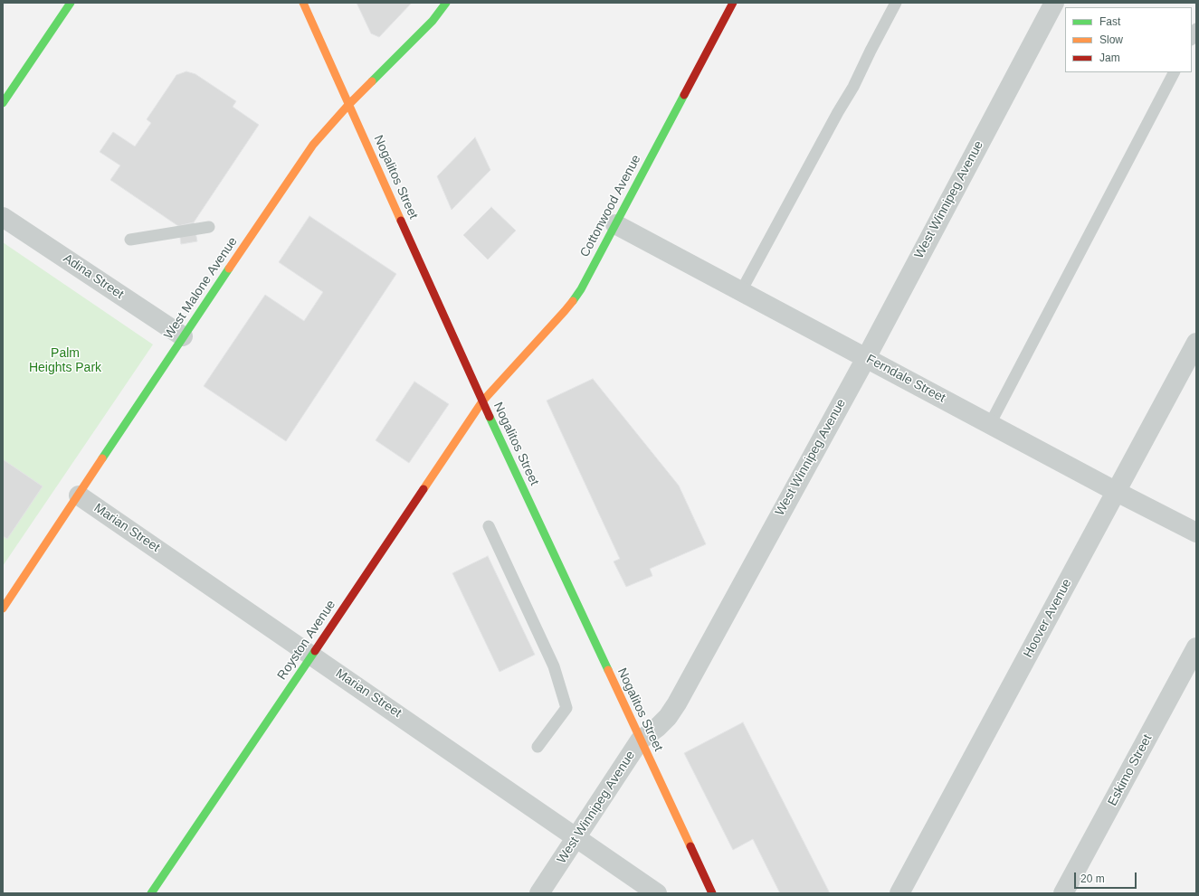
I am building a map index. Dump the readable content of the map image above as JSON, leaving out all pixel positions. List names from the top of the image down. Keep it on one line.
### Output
{"streets":{"street":["Nogalitos Street","West Winnipeg Avenue","Cottonwood Avenue","Adina Street","West Malone Avenue","Ferndale Street","Marian Street","Hoover Avenue","Royston Avenue","Eskimo Street"]},"crossings":[["Nogalitos Street","West Winnipeg Avenue"],["Nogalitos Street","Cottonwood Avenue"],["Nogalitos Street","West Malone Avenue"],["Nogalitos Street","Royston Avenue"],["West Winnipeg Avenue","Ferndale Street"],["West Winnipeg Avenue","Marian Street"],["Cottonwood Avenue","Ferndale Street"],["Cottonwood Avenue","Royston Avenue"],["Adina Street","West Malone Avenue"],["West Malone Avenue","Marian Street"],["Ferndale Street","Hoover Avenue"],["Marian Street","Royston Avenue"]],"parks":["Palm Heights Park"],"legend":["Fast","Slow","Jam"],"scale_bar":"20 m"}
